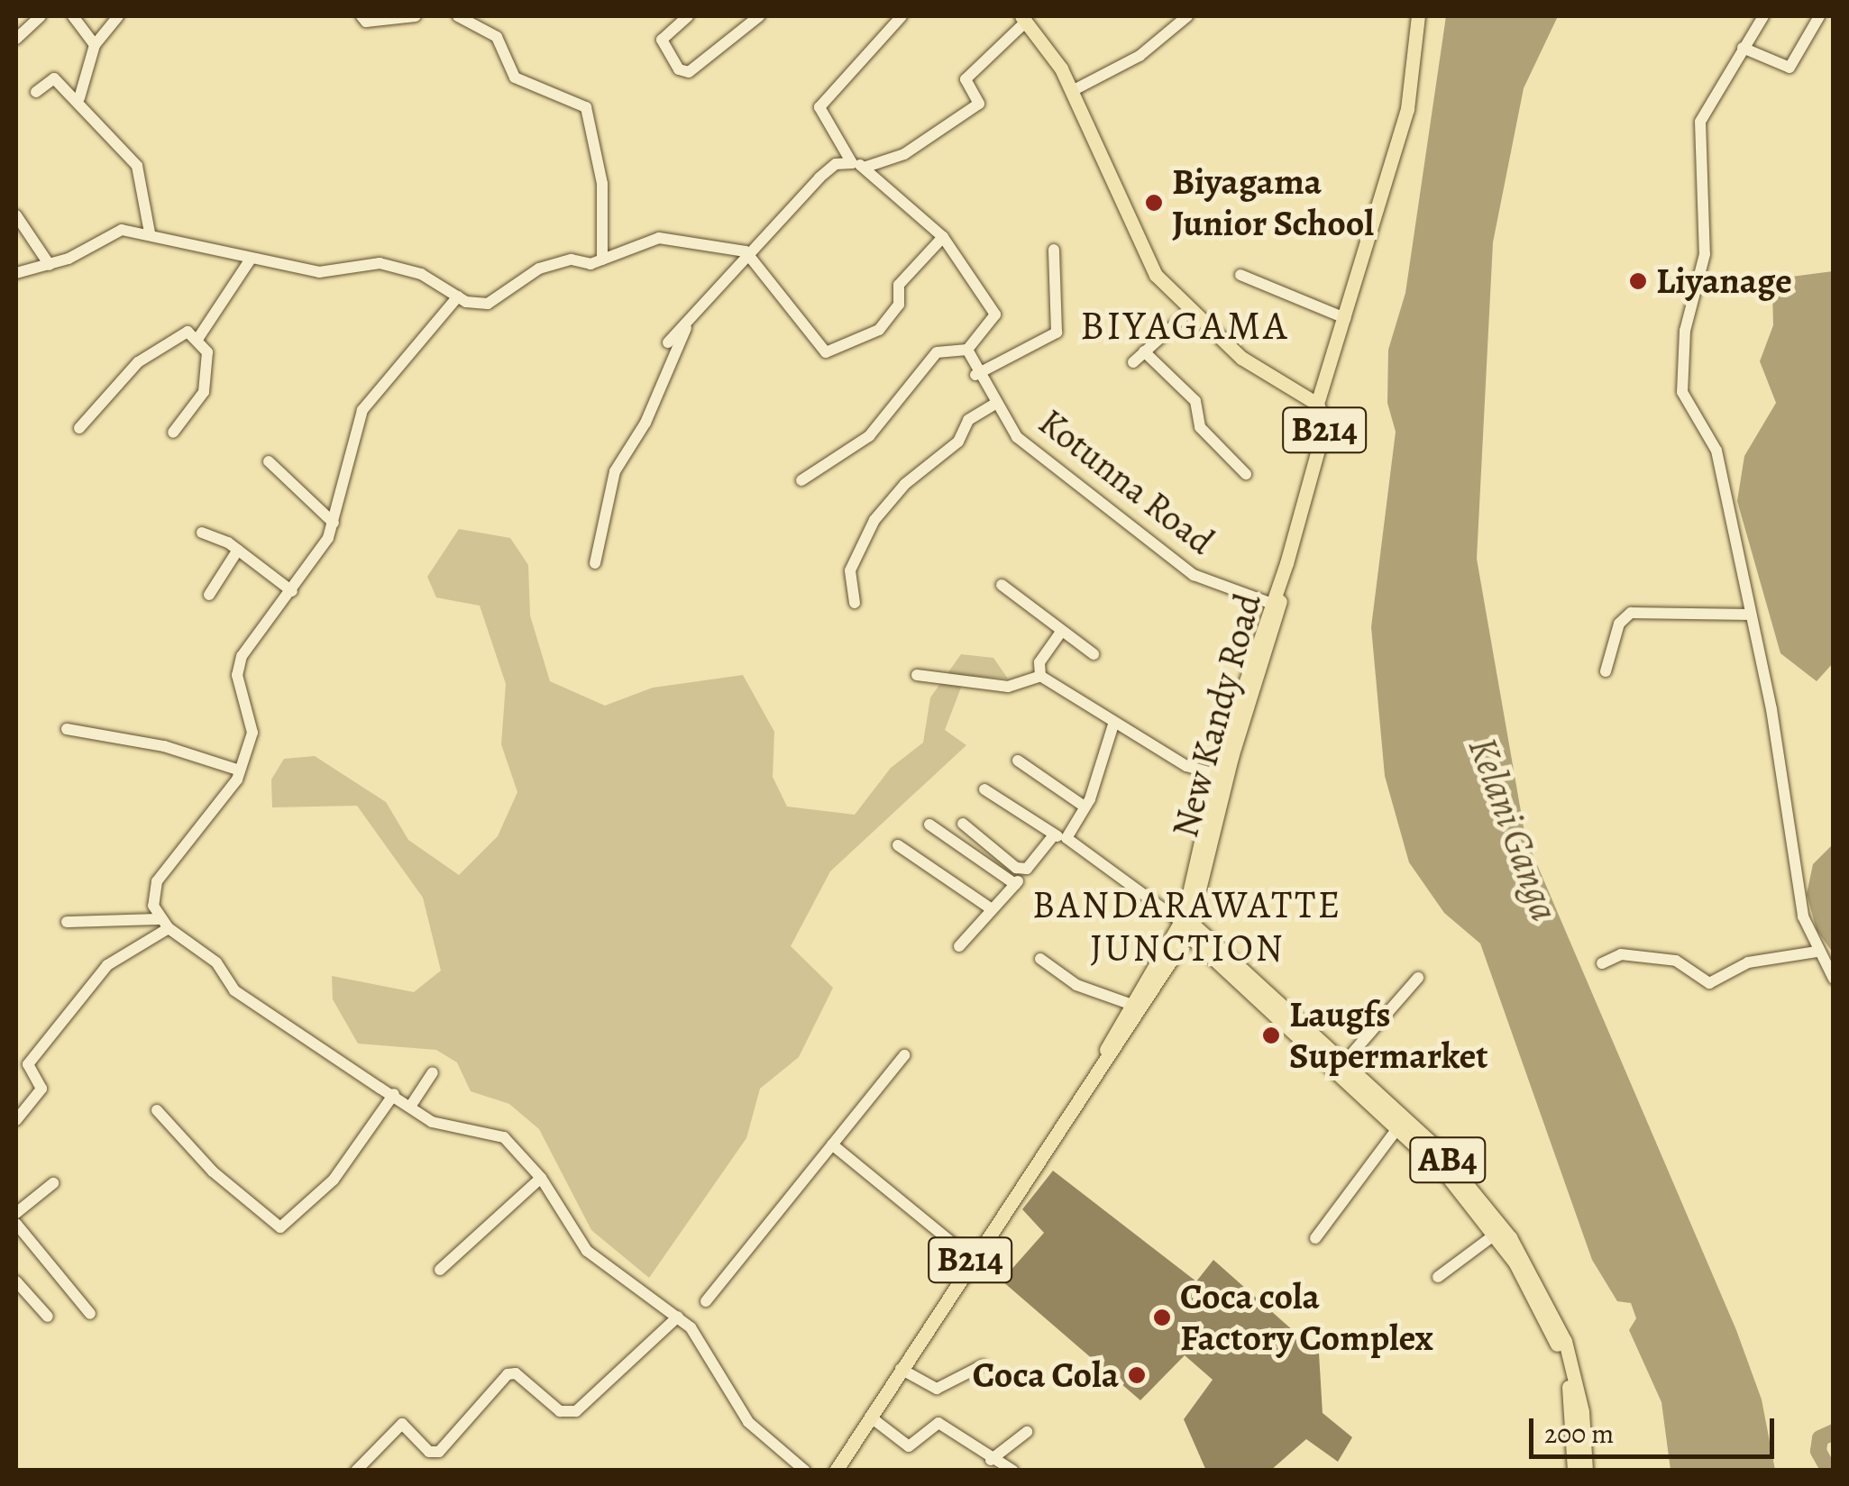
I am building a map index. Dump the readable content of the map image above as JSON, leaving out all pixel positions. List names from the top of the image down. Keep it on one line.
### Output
{"streets":{"main road":["B214","New Kandy Road","AB4"],"street":["Kotunna Road"]},"crossings":[["B214","New Kandy Road"],["B214","AB4"],["Kotunna Road","New Kandy Road"],["New Kandy Road","AB4"]],"districts":["BIYAGAMA","BANDARAWATTE JUNCTION"],"water":["Kelani Ganga"],"places":["Biyagama Junior School","Liyanage","Laugfs Supermarket","Coca cola Factory Complex","Coca Cola"],"scale_bar":"200 m"}
